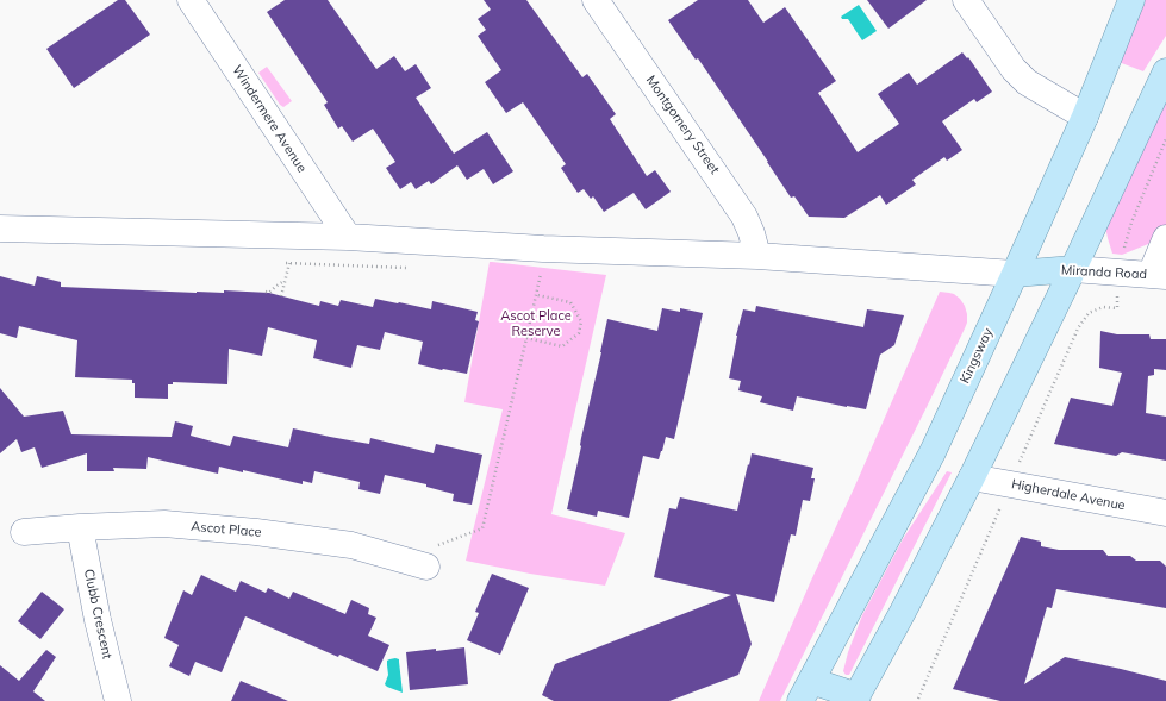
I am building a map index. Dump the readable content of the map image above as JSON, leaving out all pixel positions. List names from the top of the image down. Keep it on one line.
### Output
{"streets":{"main road":["Miranda Road","Kingsway"],"street":["Windermere Avenue","Montgomery Street","Higherdale Avenue","Ascot Place","Clubb Crescent"]},"crossings":[["Miranda Road","Kingsway"],["Ascot Place","Clubb Crescent"]],"parks":["Ascot Place Reserve"]}
